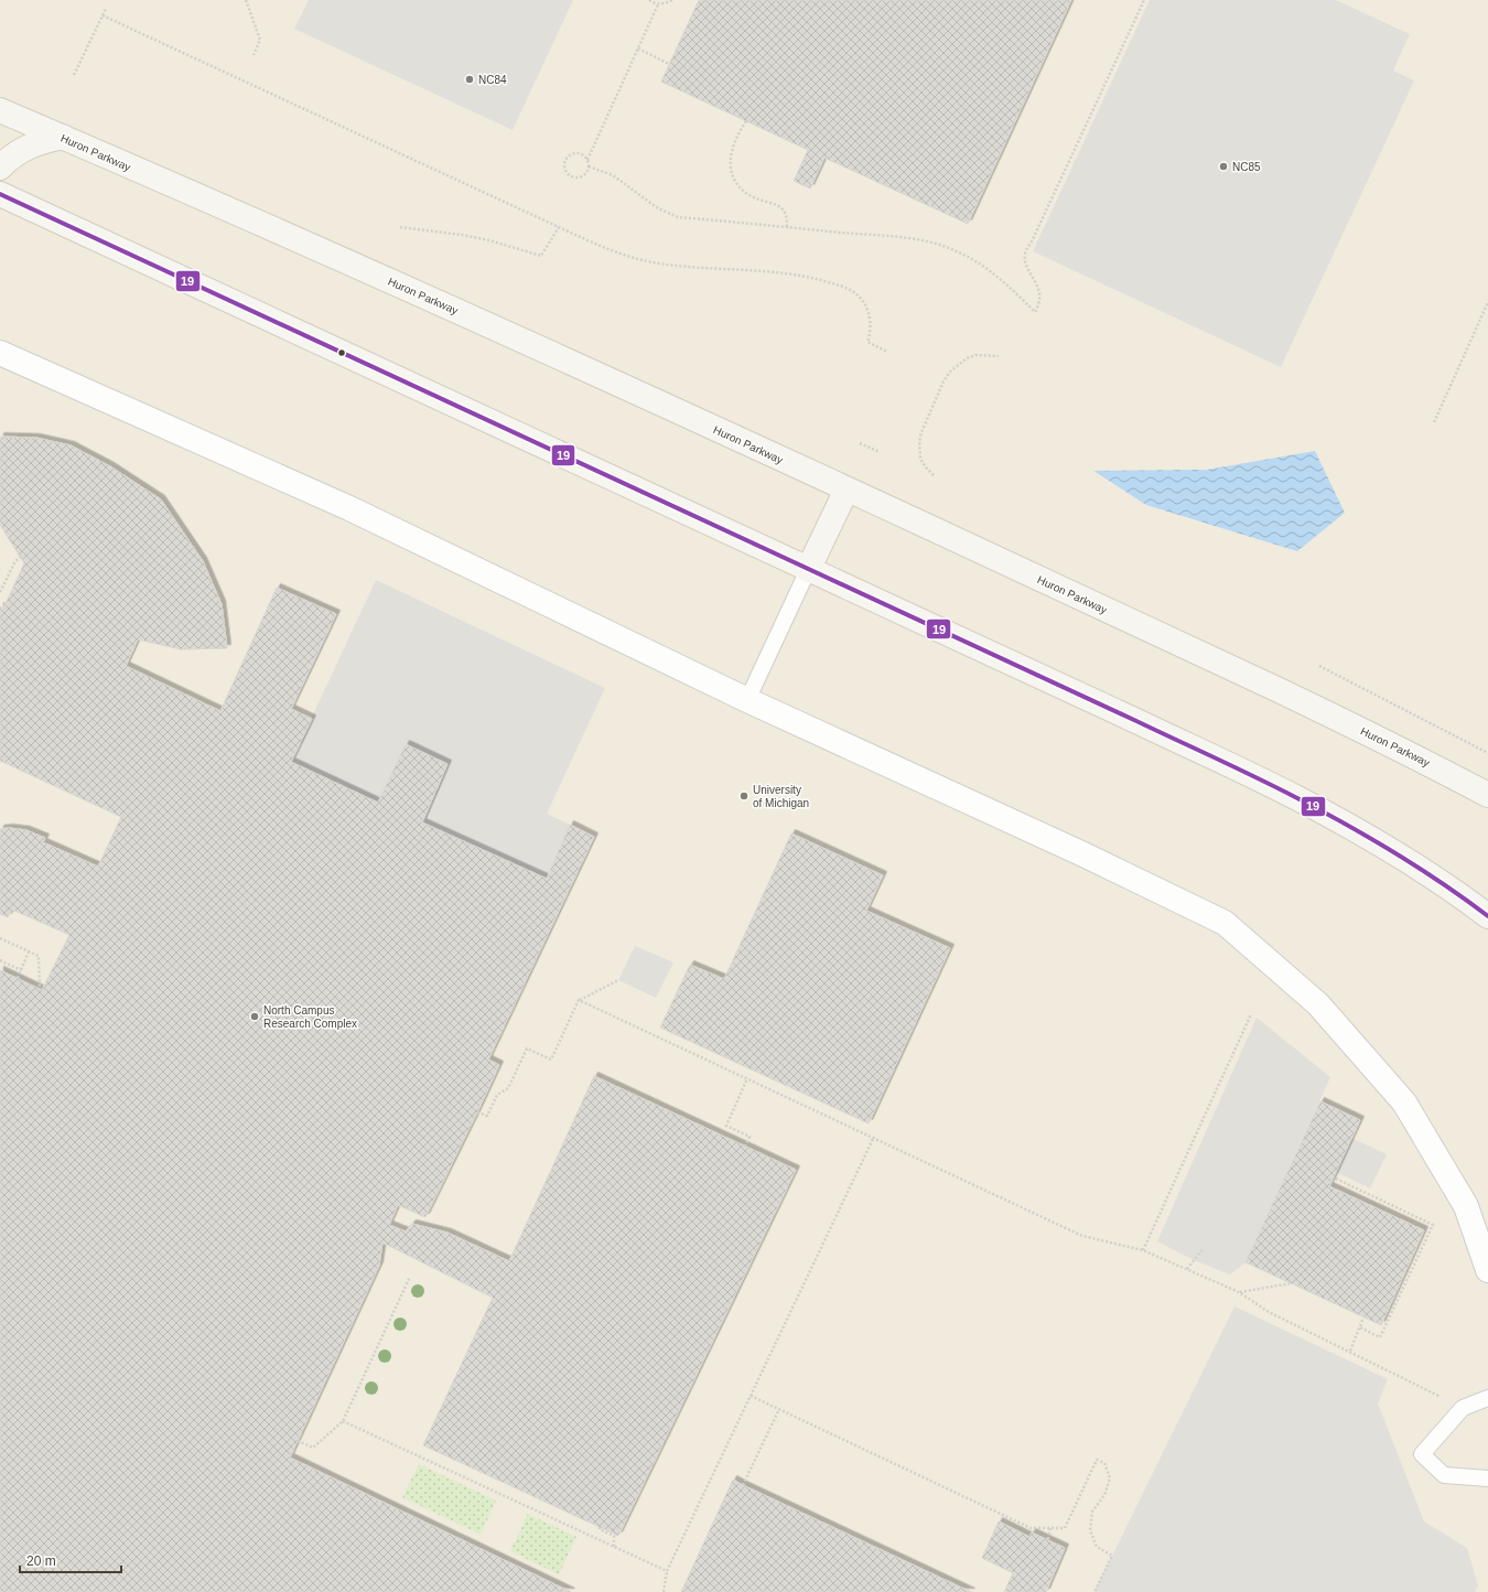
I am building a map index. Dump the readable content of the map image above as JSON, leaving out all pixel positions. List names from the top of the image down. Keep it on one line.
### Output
{"streets":{"main road":["Huron Parkway"]},"places":["NC84","NC85","University of Michigan","North Campus Research Complex"],"lines":["transit line 19"],"scale_bar":"20 m"}
